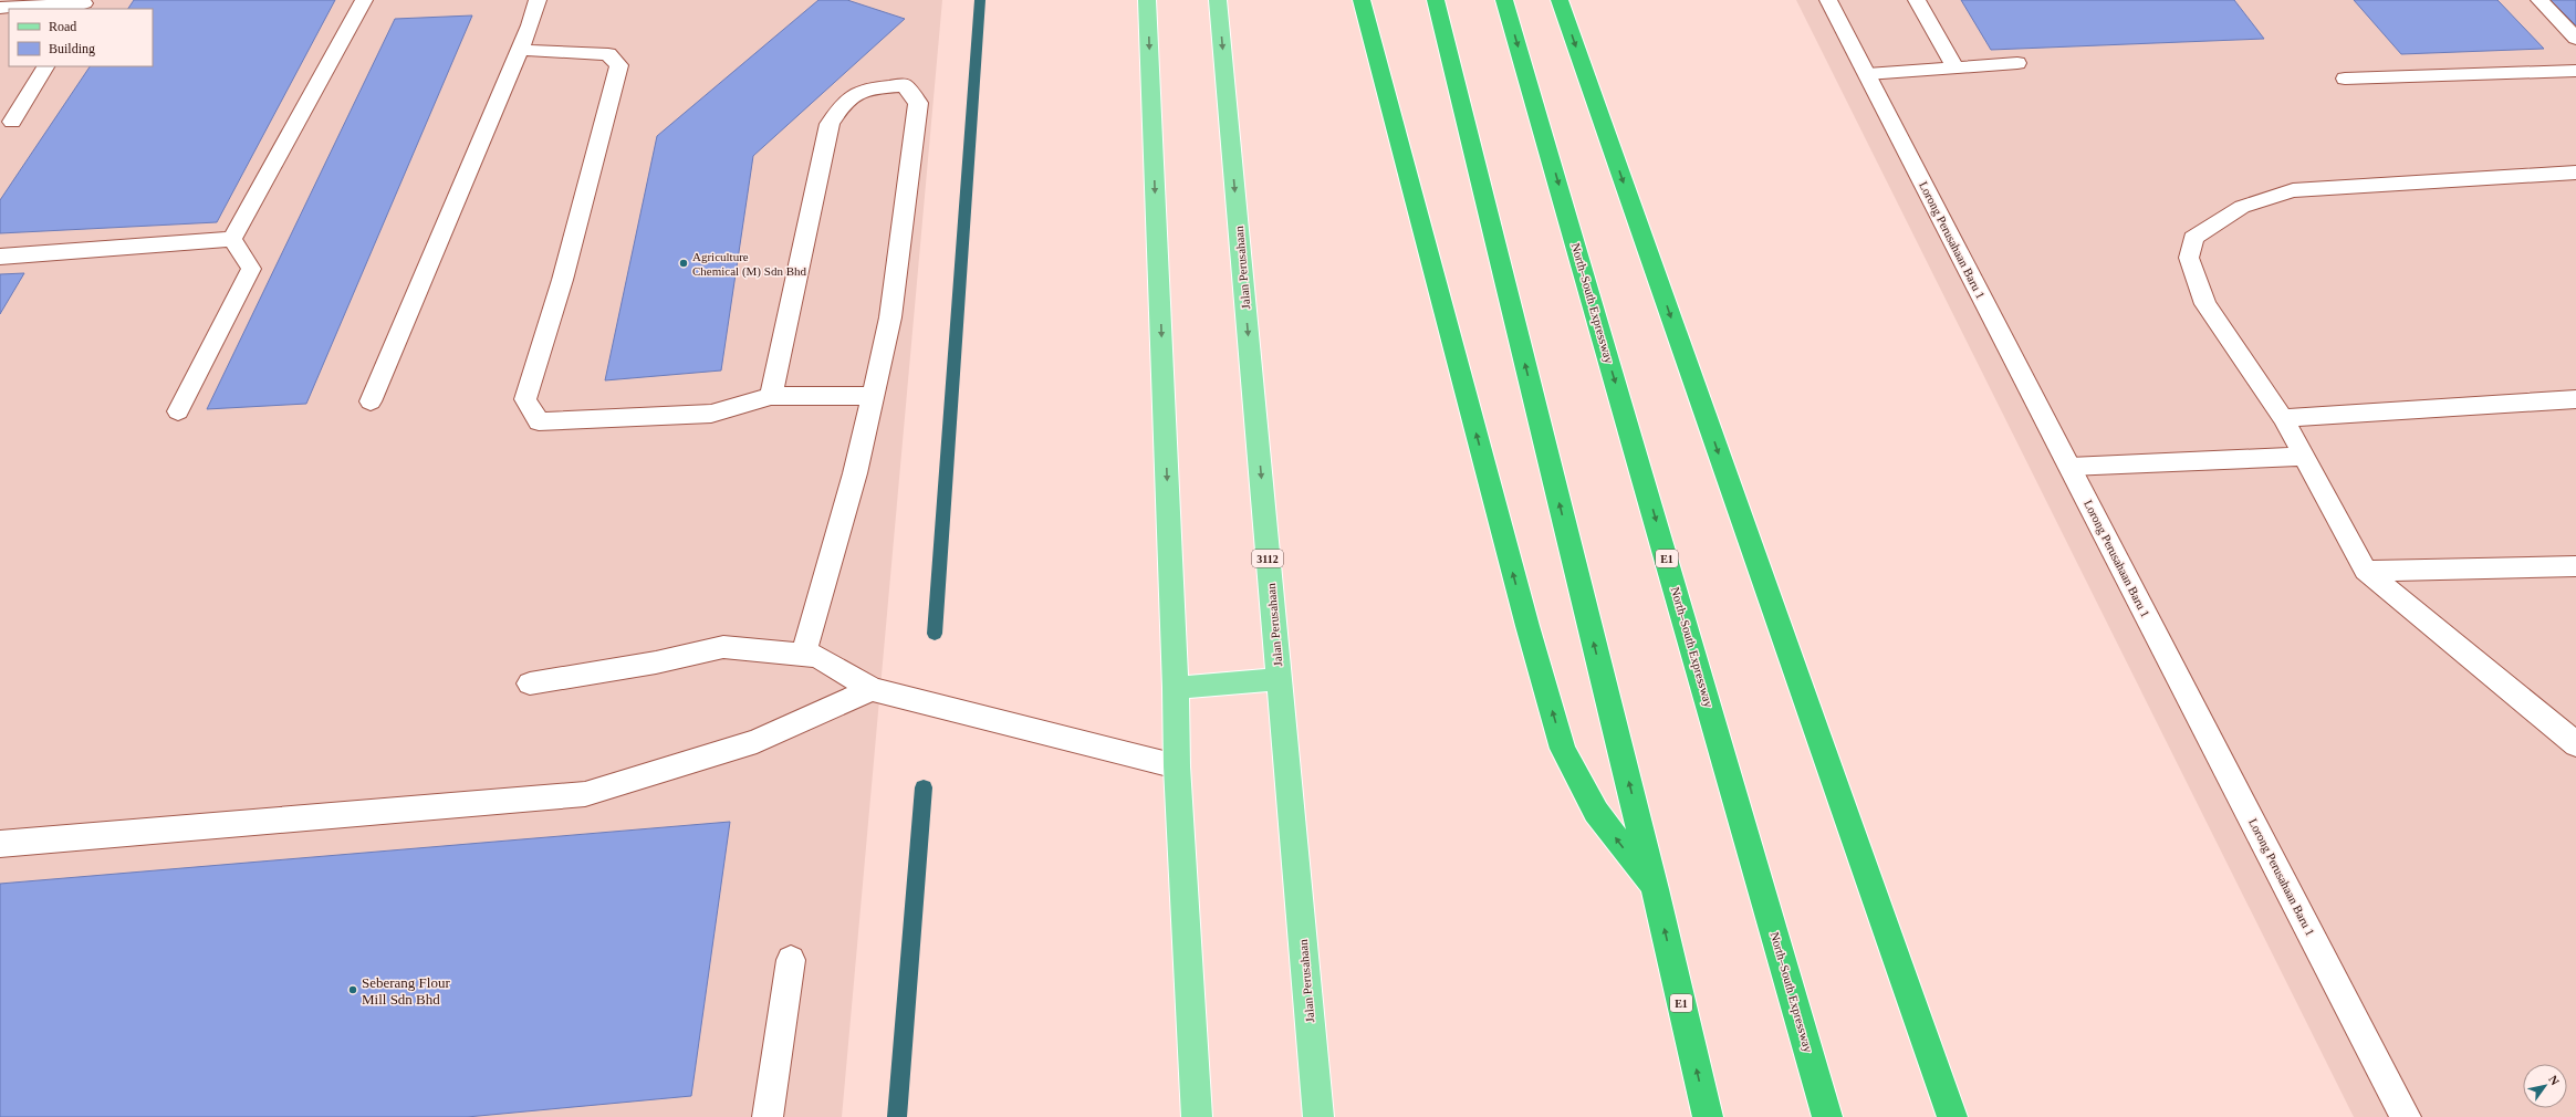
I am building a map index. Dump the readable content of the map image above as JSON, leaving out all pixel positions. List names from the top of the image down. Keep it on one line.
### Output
{"streets":{"highway":["North–South Expressway","E1"],"main road":["Jalan Perusahaan","3112"],"street":["Lorong Perusahaan Baru 1"]},"places":["Agriculture Chemical (M) Sdn Bhd","Seberang Flour Mill Sdn Bhd"],"legend":["Road","Building"],"north":"top right"}
